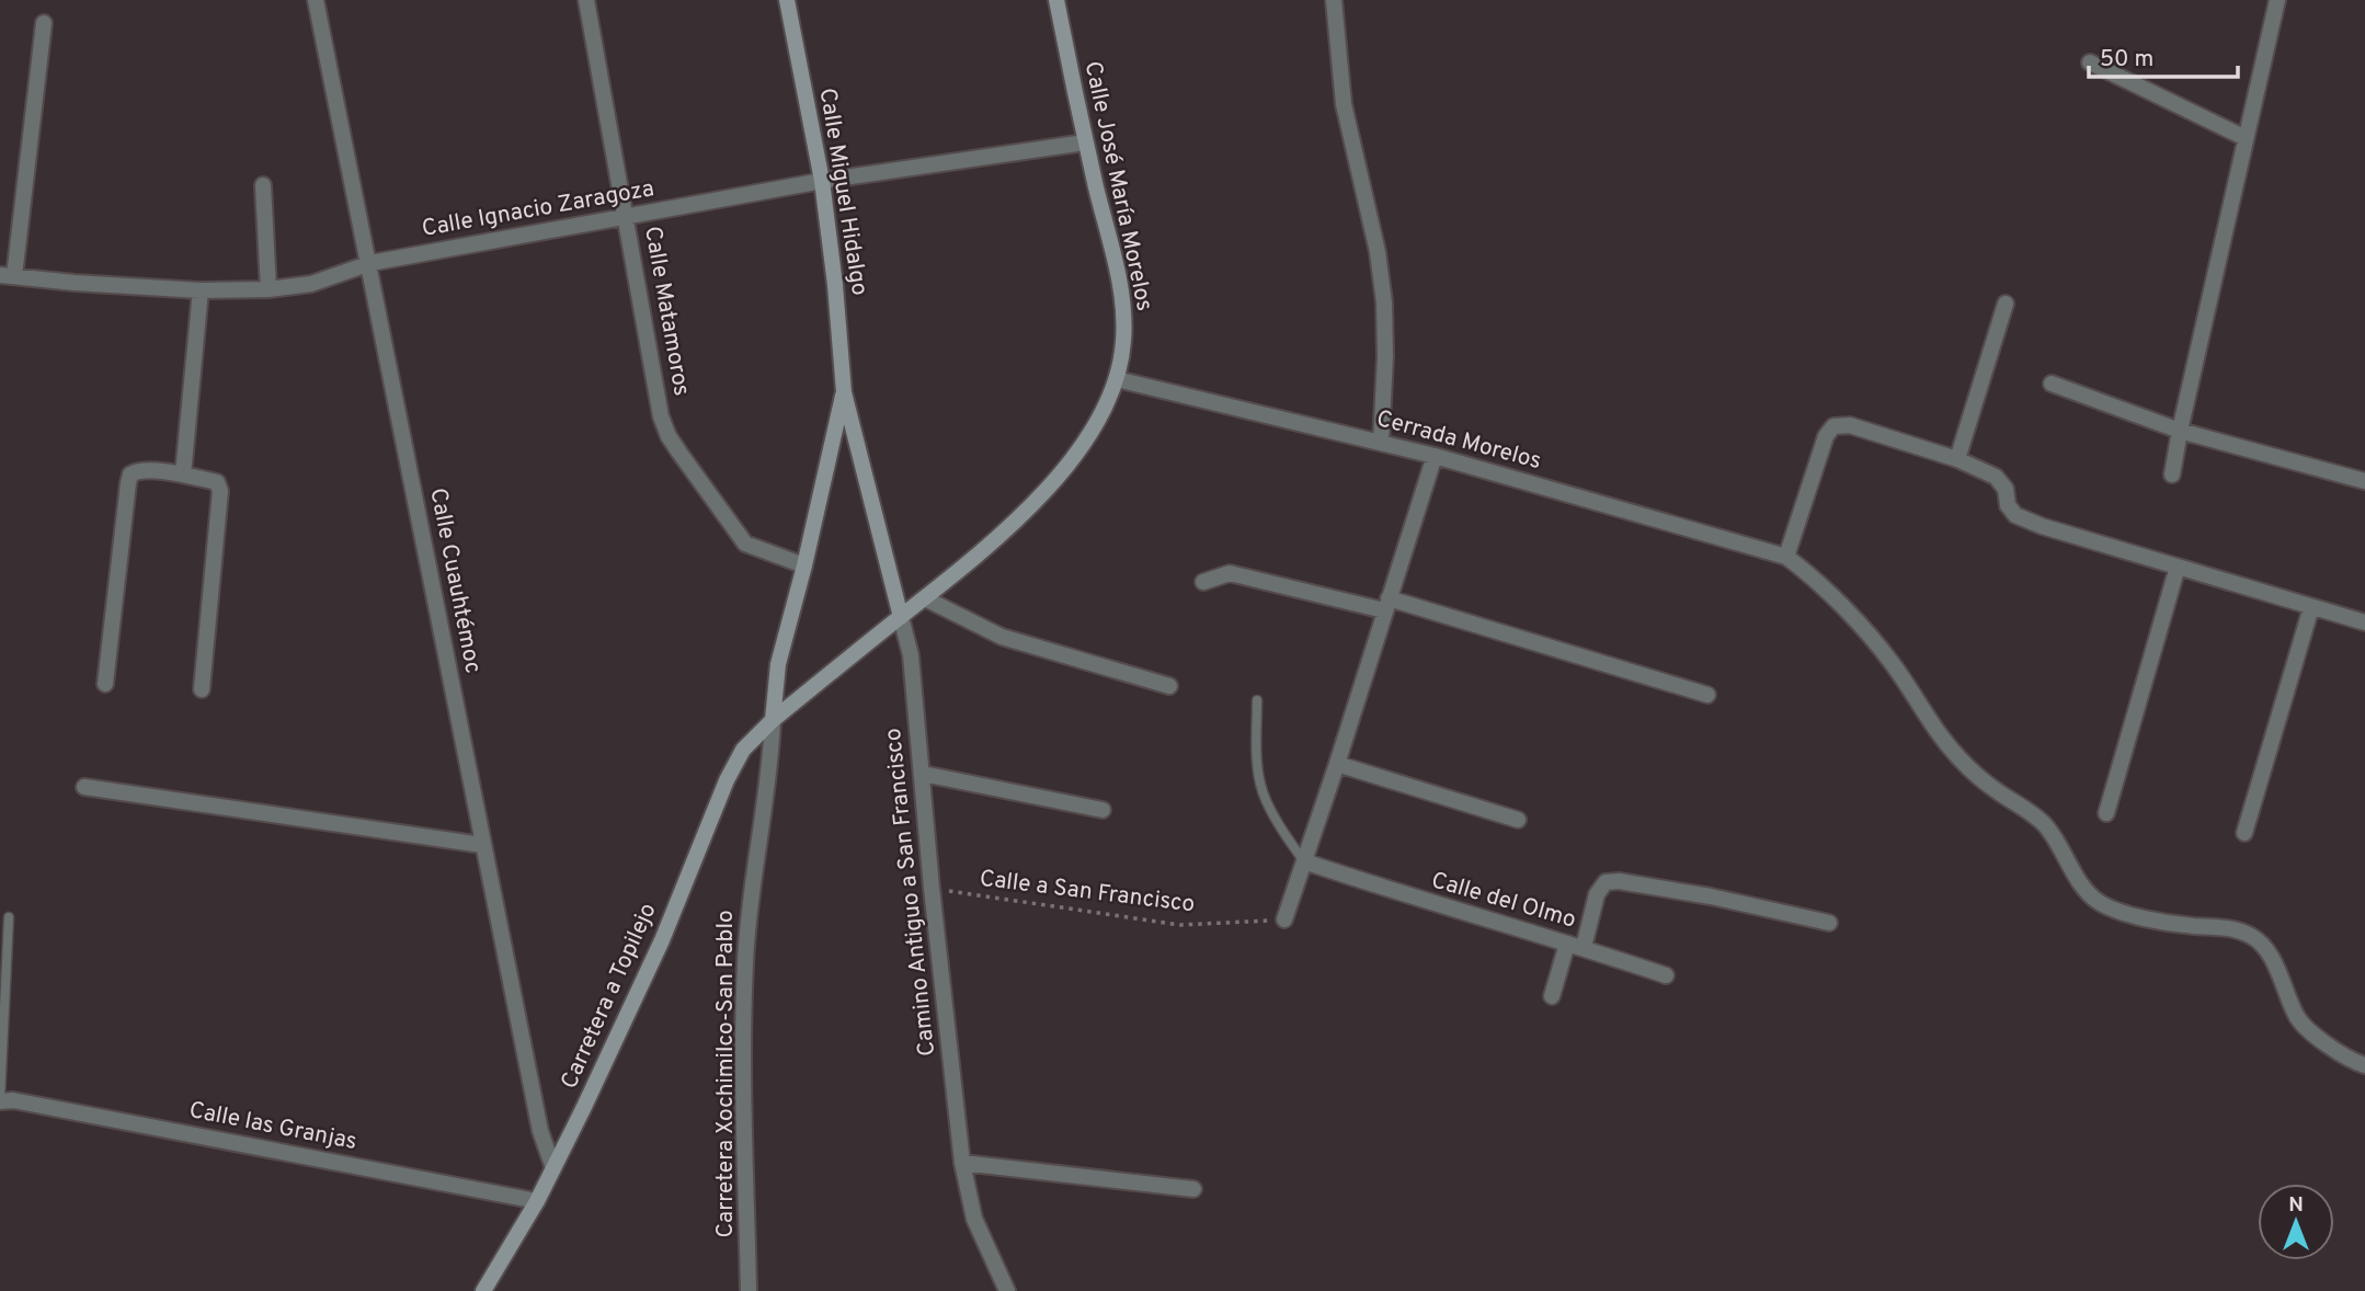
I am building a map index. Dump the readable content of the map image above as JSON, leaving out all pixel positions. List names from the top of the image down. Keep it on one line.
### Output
{"streets":{"main road":["Calle José María Morelos","Calle Miguel Hidalgo","Carretera a Topilejo"],"street":["Calle Ignacio Zaragoza","Calle Matamoros","Cerrada Morelos","Calle Cuauhtémoc","Camino Antiguo a San Francisco","Calle del Olmo","Carretera Xochimilco-San Pablo","Calle las Granjas"],"path":["Calle a San Francisco"]},"crossings":[["Calle José María Morelos","Calle Miguel Hidalgo"],["Calle José María Morelos","Calle Ignacio Zaragoza"],["Calle José María Morelos","Cerrada Morelos"],["Calle José María Morelos","Camino Antiguo a San Francisco"],["Calle José María Morelos","Carretera a Topilejo"],["Calle Miguel Hidalgo","Calle Ignacio Zaragoza"],["Calle Miguel Hidalgo","Calle Matamoros"],["Calle Miguel Hidalgo","Camino Antiguo a San Francisco"],["Calle Miguel Hidalgo","Carretera a Topilejo"],["Calle Miguel Hidalgo","Carretera Xochimilco-San Pablo"],["Calle Ignacio Zaragoza","Calle Matamoros"],["Calle Ignacio Zaragoza","Calle Cuauhtémoc"],["Calle Cuauhtémoc","Carretera a Topilejo"],["Camino Antiguo a San Francisco","Calle a San Francisco"],["Camino Antiguo a San Francisco","Carretera a Topilejo"],["Carretera a Topilejo","Carretera Xochimilco-San Pablo"],["Carretera a Topilejo","Calle las Granjas"]],"scale_bar":"50 m","north":"top"}
